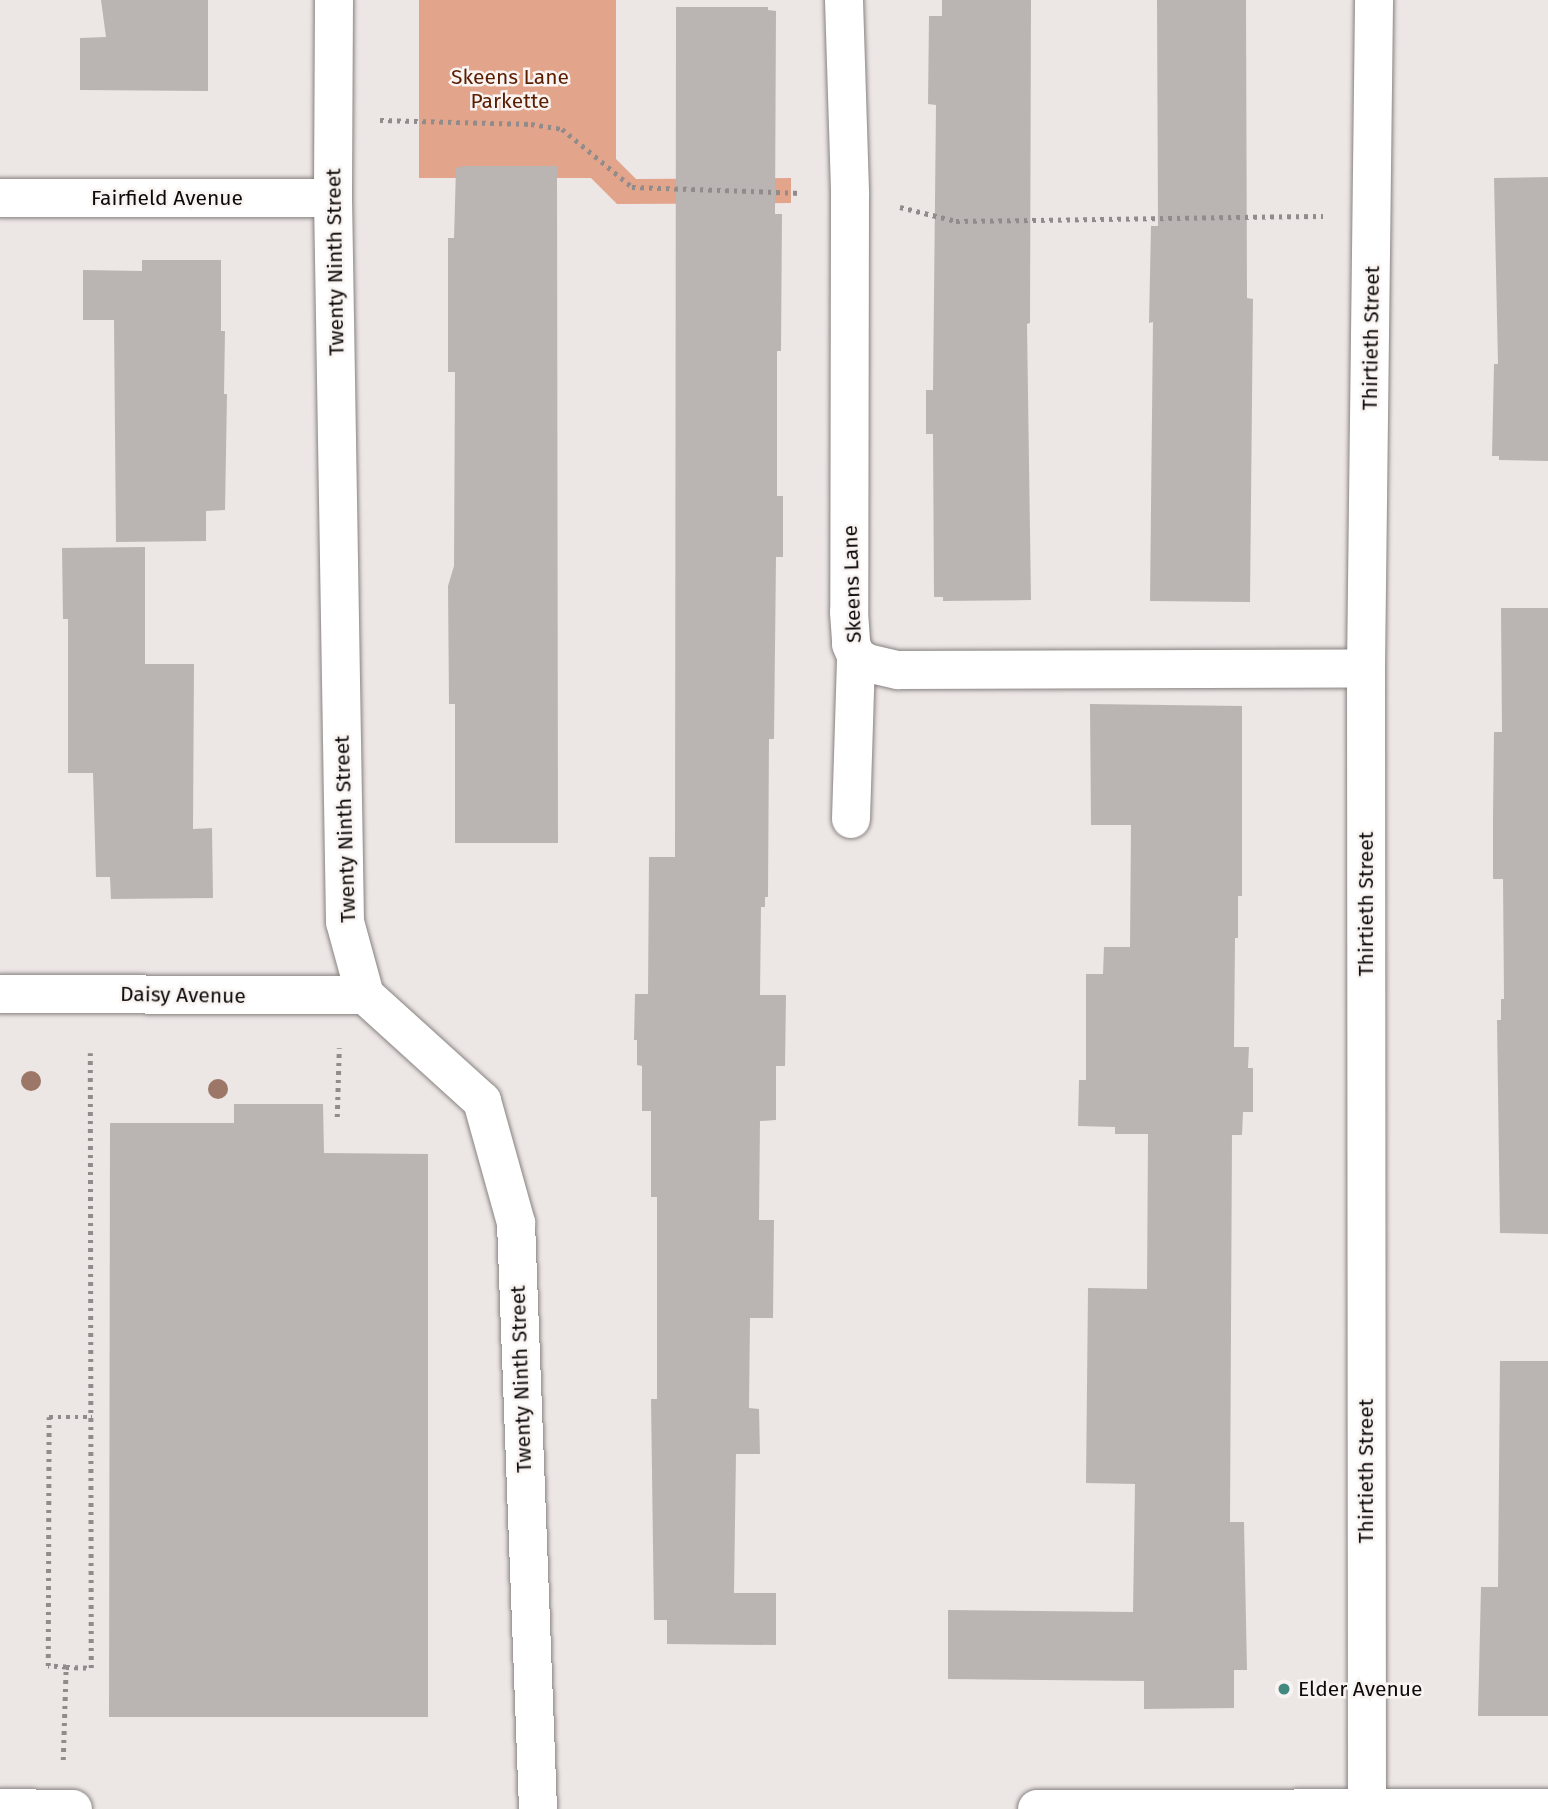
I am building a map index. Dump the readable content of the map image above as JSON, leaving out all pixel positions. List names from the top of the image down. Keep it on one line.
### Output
{"streets":{"street":["Fairfield Avenue","Twenty Ninth Street","Thirtieth Street","Skeens Lane","Daisy Avenue"]},"crossings":[["Fairfield Avenue","Twenty Ninth Street"],["Twenty Ninth Street","Daisy Avenue"],["Thirtieth Street","Skeens Lane"]],"parks":["Skeens Lane Parkette"],"places":["Elder Avenue"]}
